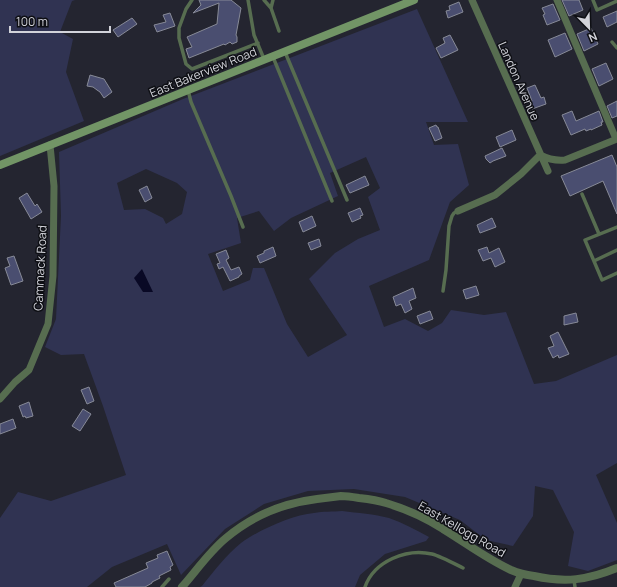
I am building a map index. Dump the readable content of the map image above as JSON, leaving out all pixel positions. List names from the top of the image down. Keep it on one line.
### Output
{"streets":{"main road":["East Bakerview Road"],"street":["Landon Avenue","Cammack Road","East Kellogg Road"]},"crossings":[["East Bakerview Road","Cammack Road"]],"scale_bar":"100 m","north":"bottom right"}
